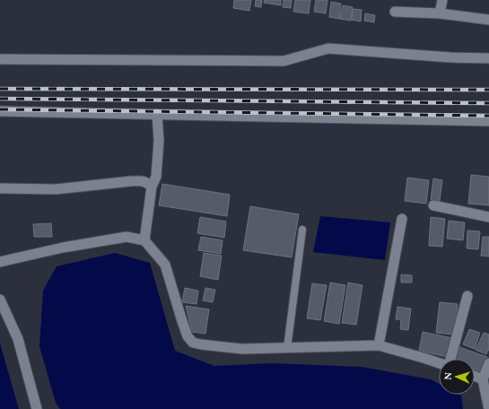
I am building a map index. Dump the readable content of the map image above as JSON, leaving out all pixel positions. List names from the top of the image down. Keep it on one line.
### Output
{"north":"left"}
